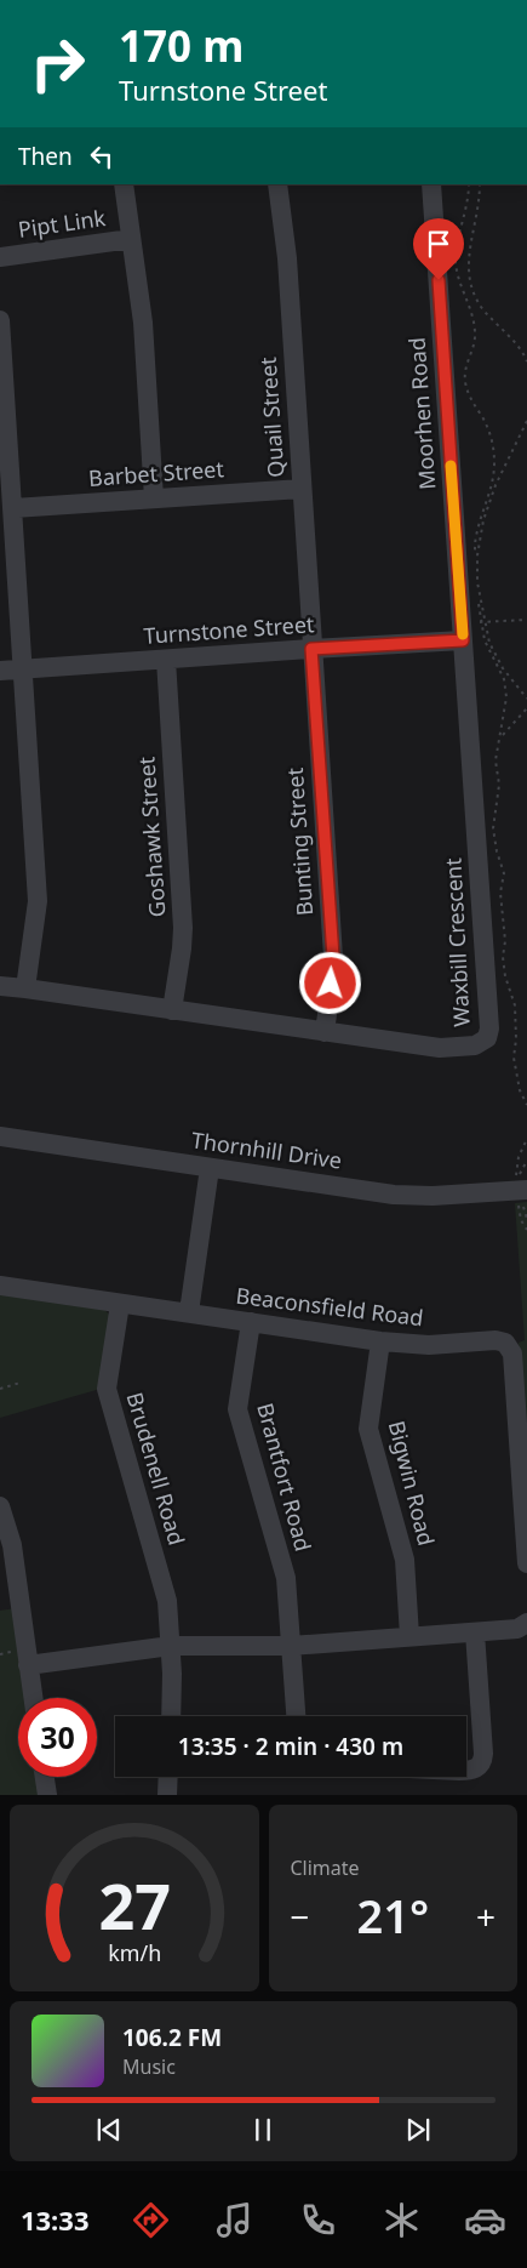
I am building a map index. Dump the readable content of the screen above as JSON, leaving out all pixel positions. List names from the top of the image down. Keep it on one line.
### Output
{"streets":{"street":["Pipt Link","Moorhen Road","Quail Street","Barbet Street","Turnstone Street","Goshawk Street","Bunting Street","Waxbill Crescent","Thornhill Drive","Beaconsfield Road","Brudenell Road","Brantfort Road","Bigwin Road"]},"crossings":[["Moorhen Road","Turnstone Street"],["Moorhen Road","Waxbill Crescent"],["Quail Street","Barbet Street"],["Quail Street","Turnstone Street"],["Quail Street","Bunting Street"],["Turnstone Street","Goshawk Street"],["Turnstone Street","Bunting Street"],["Turnstone Street","Waxbill Crescent"],["Goshawk Street","Waxbill Crescent"],["Bunting Street","Waxbill Crescent"],["Beaconsfield Road","Brudenell Road"],["Beaconsfield Road","Brantfort Road"],["Beaconsfield Road","Bigwin Road"]],"page":{"turn":["170 m","Turnstone Street"],"then":"Then","limit":"30","trip":"13:35 · 2 min · 430 m","tile":"Climate","heat":["−","21°","+"],"song":["106.2 FM","Music"],"tabs":"13:33","gauge":["27","km/h"]}}
